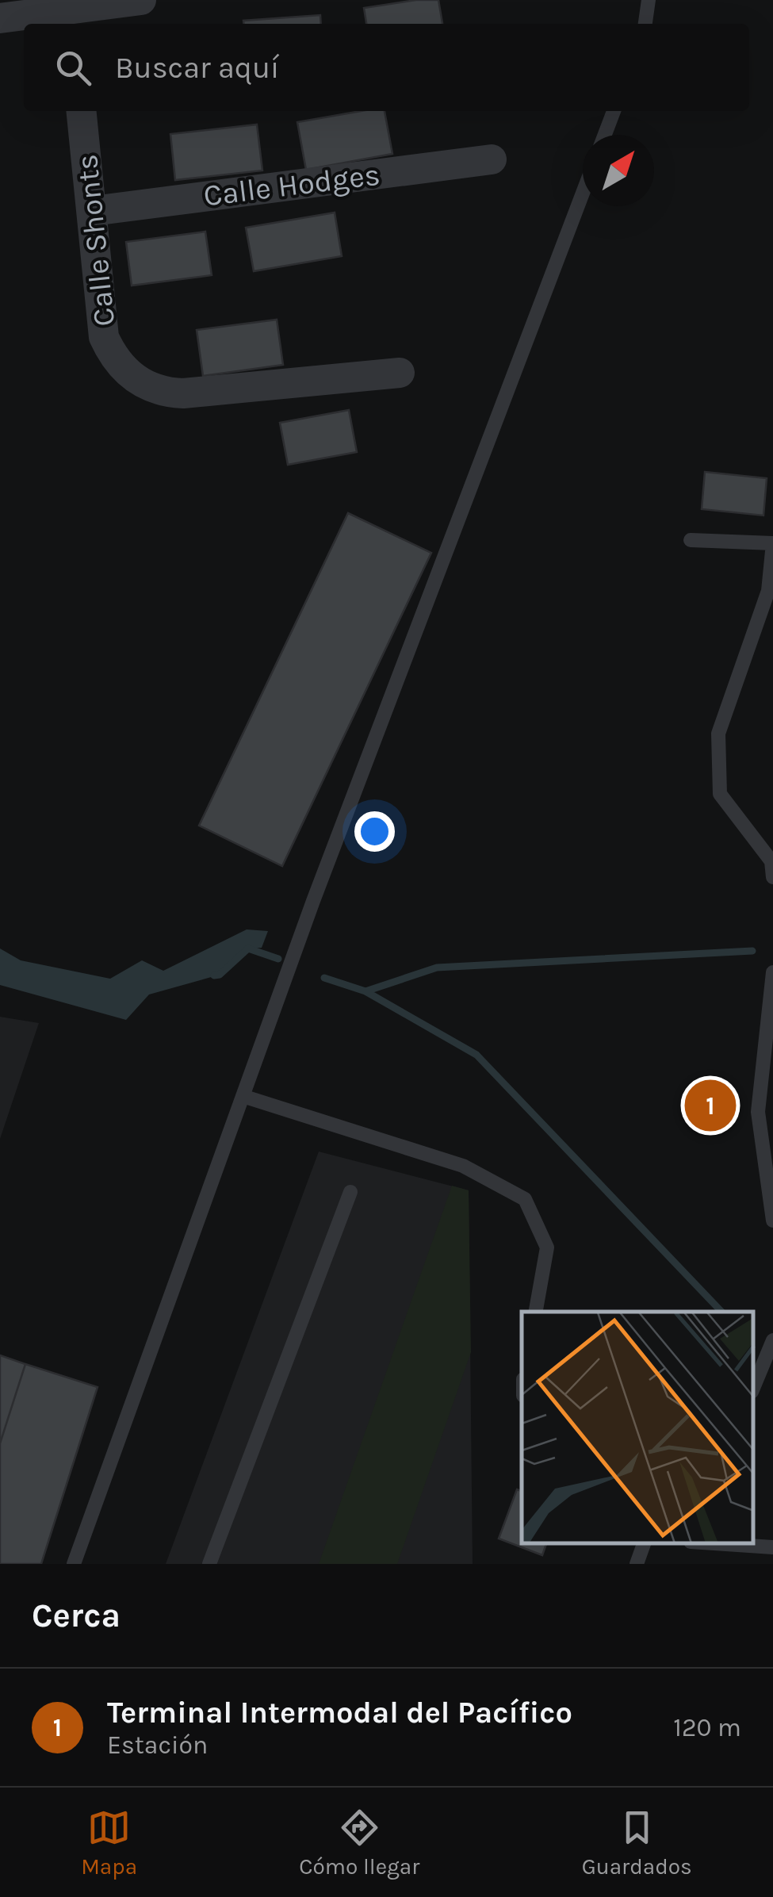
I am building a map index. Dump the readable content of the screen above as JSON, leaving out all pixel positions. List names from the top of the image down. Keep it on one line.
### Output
{"streets":{"street":["Calle Hodges","Calle Shonts"]},"crossings":[["Calle Hodges","Calle Shonts"]],"north":"top right","page":{"search":"Buscar aquí","pins":"1","heading":"Cerca","list":[{"mark":"1","name":"Terminal Intermodal del Pacífico","note":"Estación","value":"120 m"}],"nav":["Mapa","Cómo llegar","Guardados"]}}
